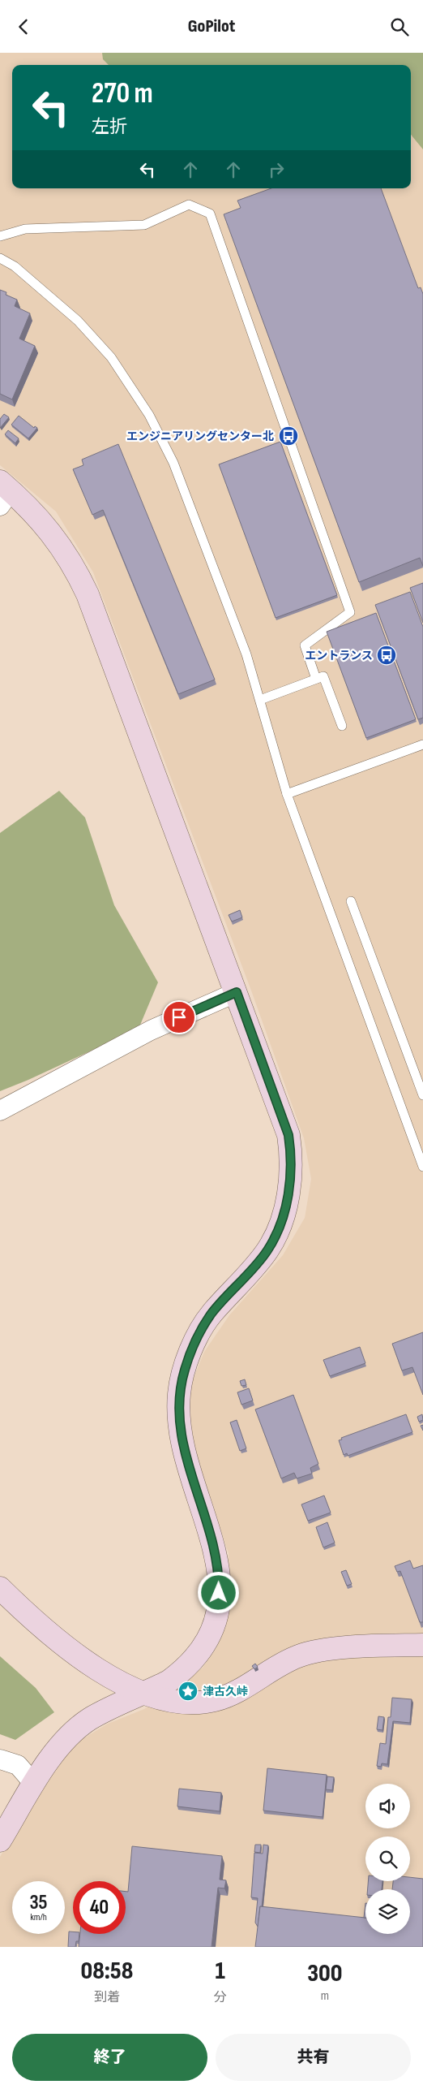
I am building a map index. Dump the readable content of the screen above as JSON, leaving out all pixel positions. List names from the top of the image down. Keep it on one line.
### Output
{"places":{"bus stop":["エンジニアリングセンター北","エントランス"],"place":["津古久峠"]},"page":{"header":"GoPilot","turn":["270 m","左折"],"speed":"35 km/h","limit":"40","eta":["08:58","到着","1","分","300","m"],"buttons":["終了","共有"]}}
